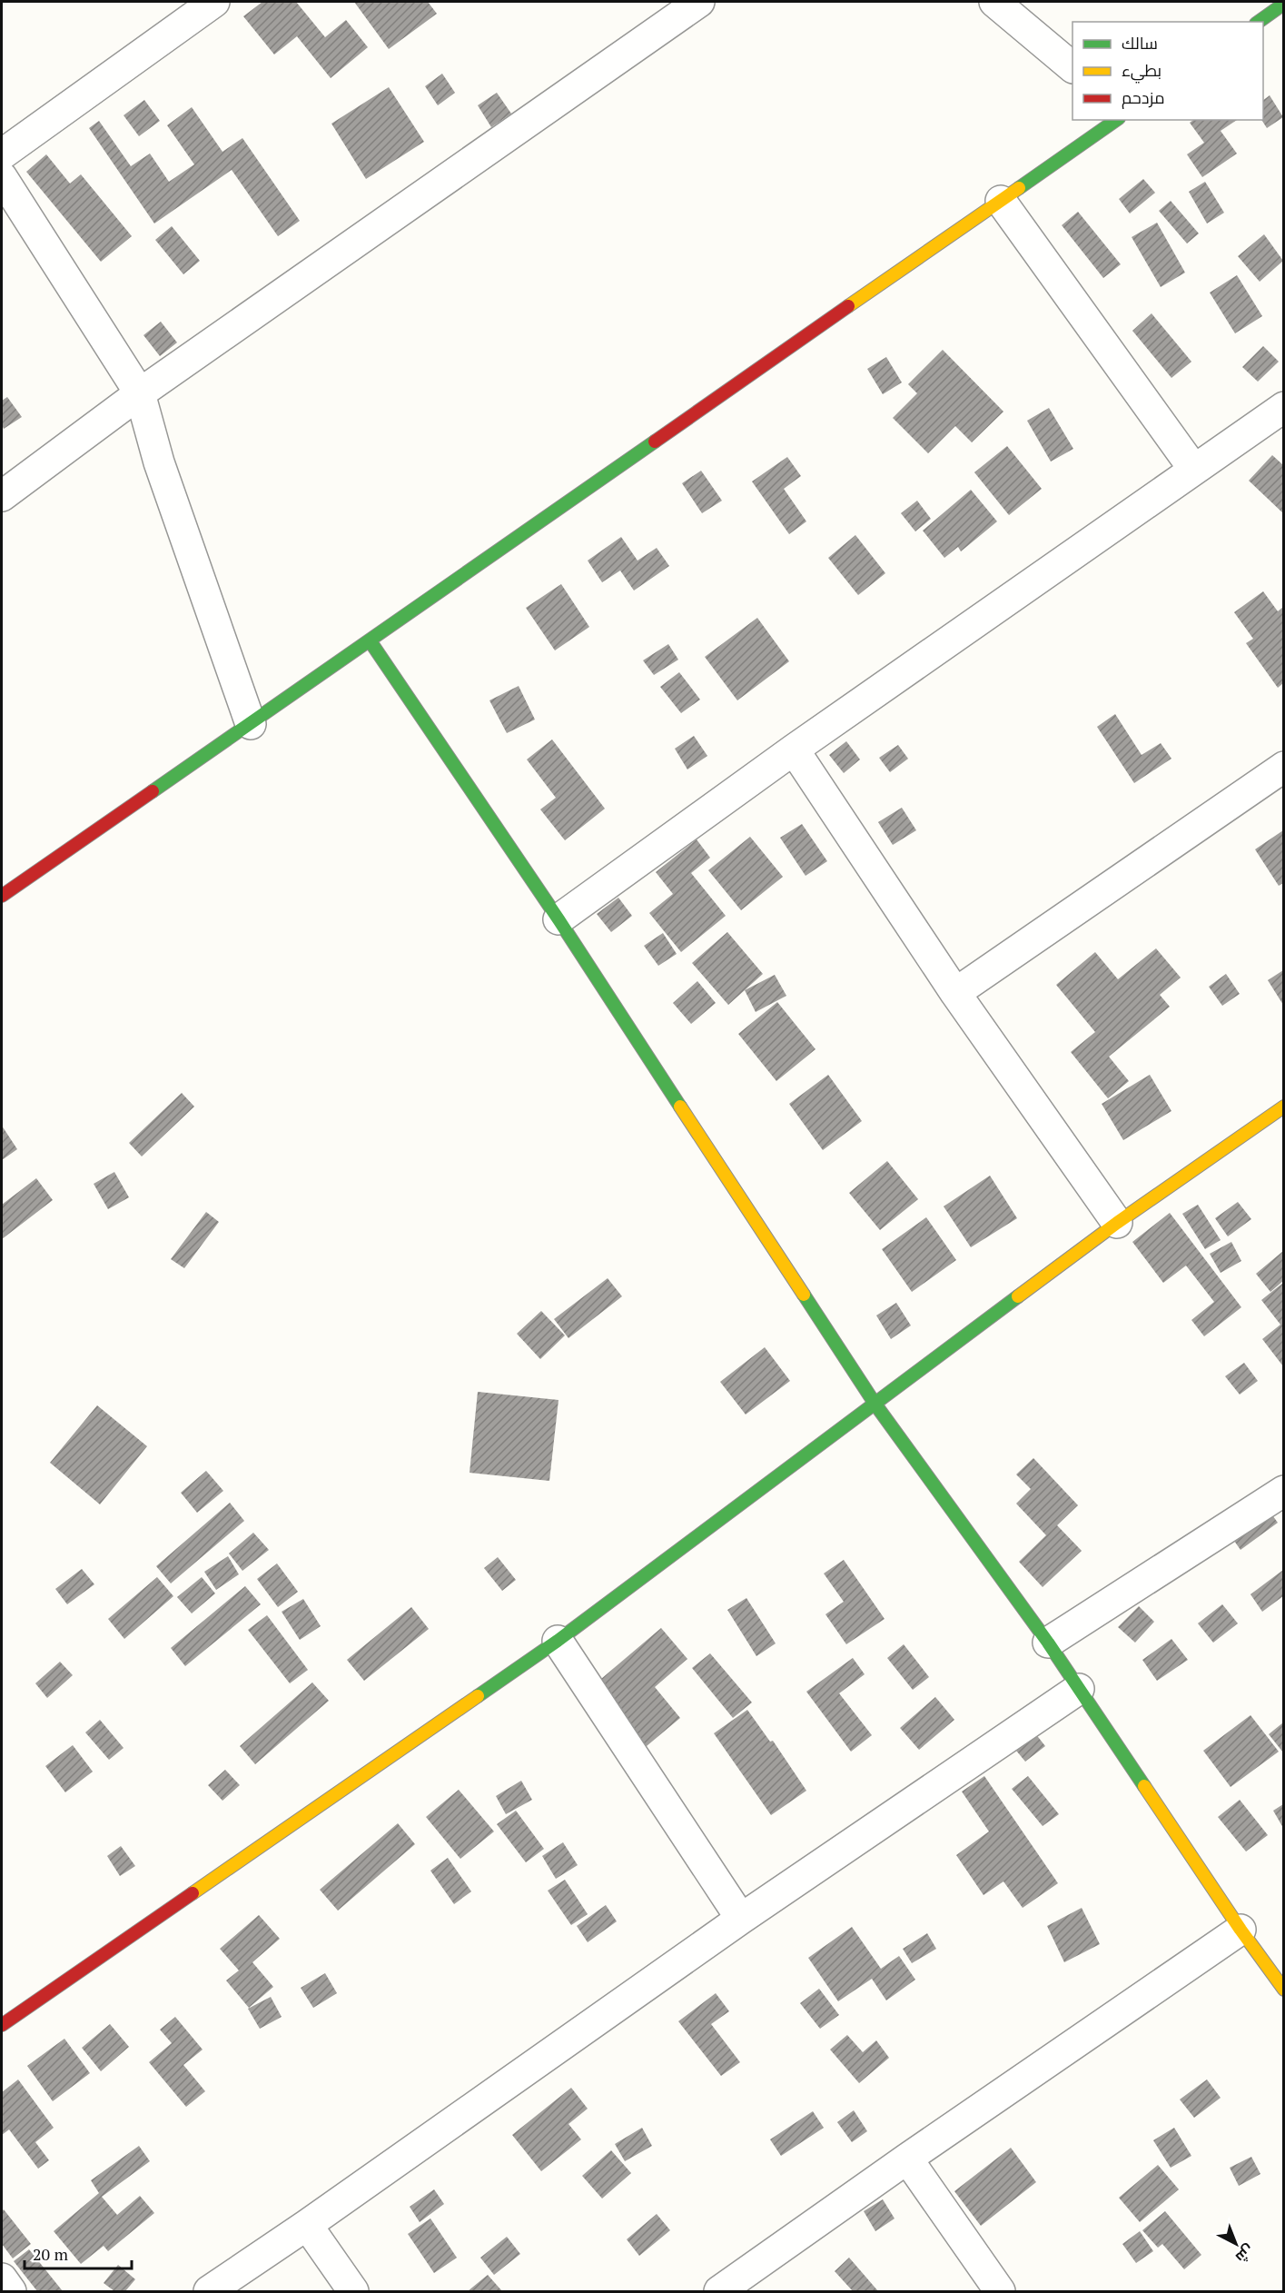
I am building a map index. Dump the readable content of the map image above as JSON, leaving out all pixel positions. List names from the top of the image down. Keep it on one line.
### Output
{"legend":["سالك","بطيء","مزدحم"],"scale_bar":"20 m","north":"bottom right"}
